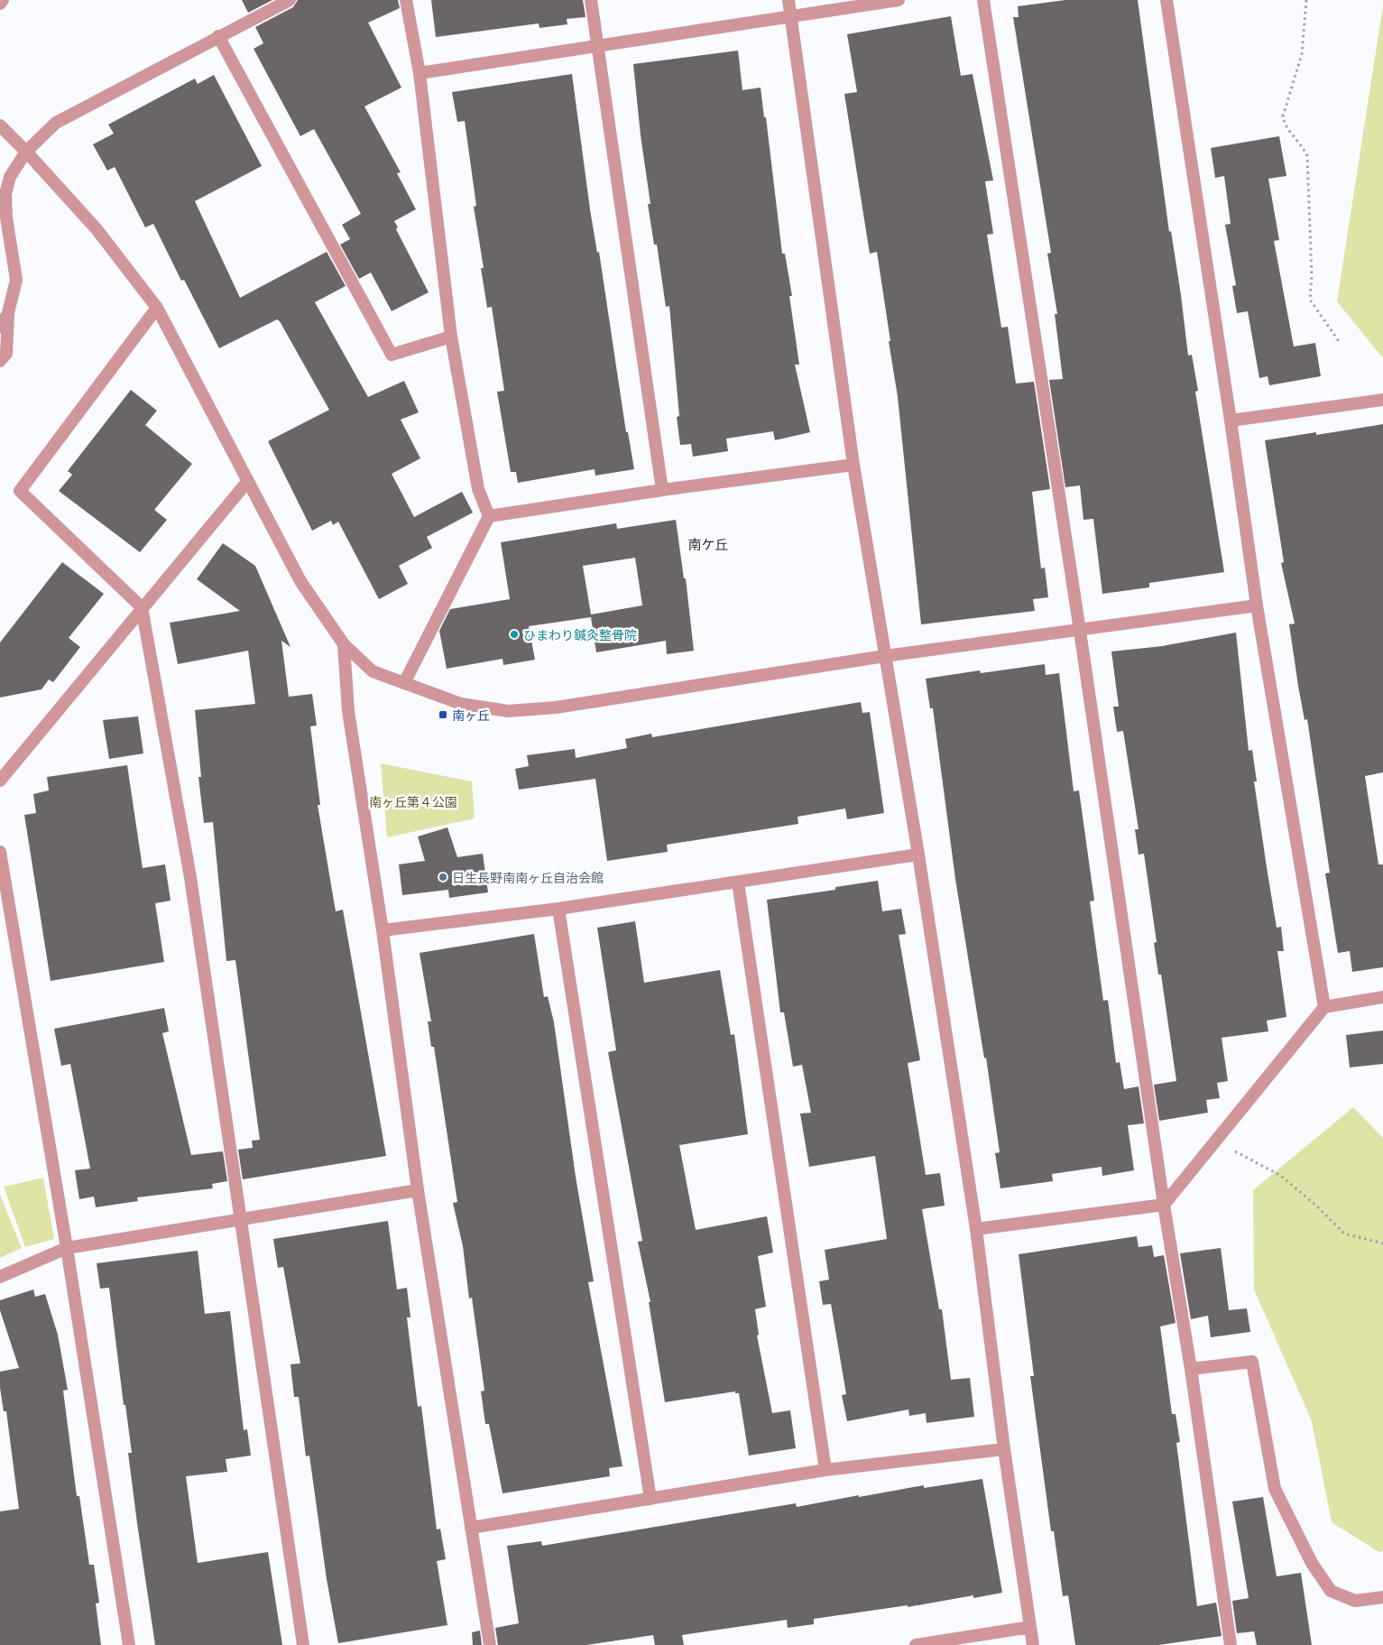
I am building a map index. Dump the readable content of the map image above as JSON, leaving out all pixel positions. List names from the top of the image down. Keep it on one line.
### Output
{"districts":["南ケ丘"],"parks":["南ヶ丘第４公園"],"places":{"other":["ひまわり鍼灸整骨院","日生長野南南ヶ丘自治会館"],"transit":["南ヶ丘"]}}
